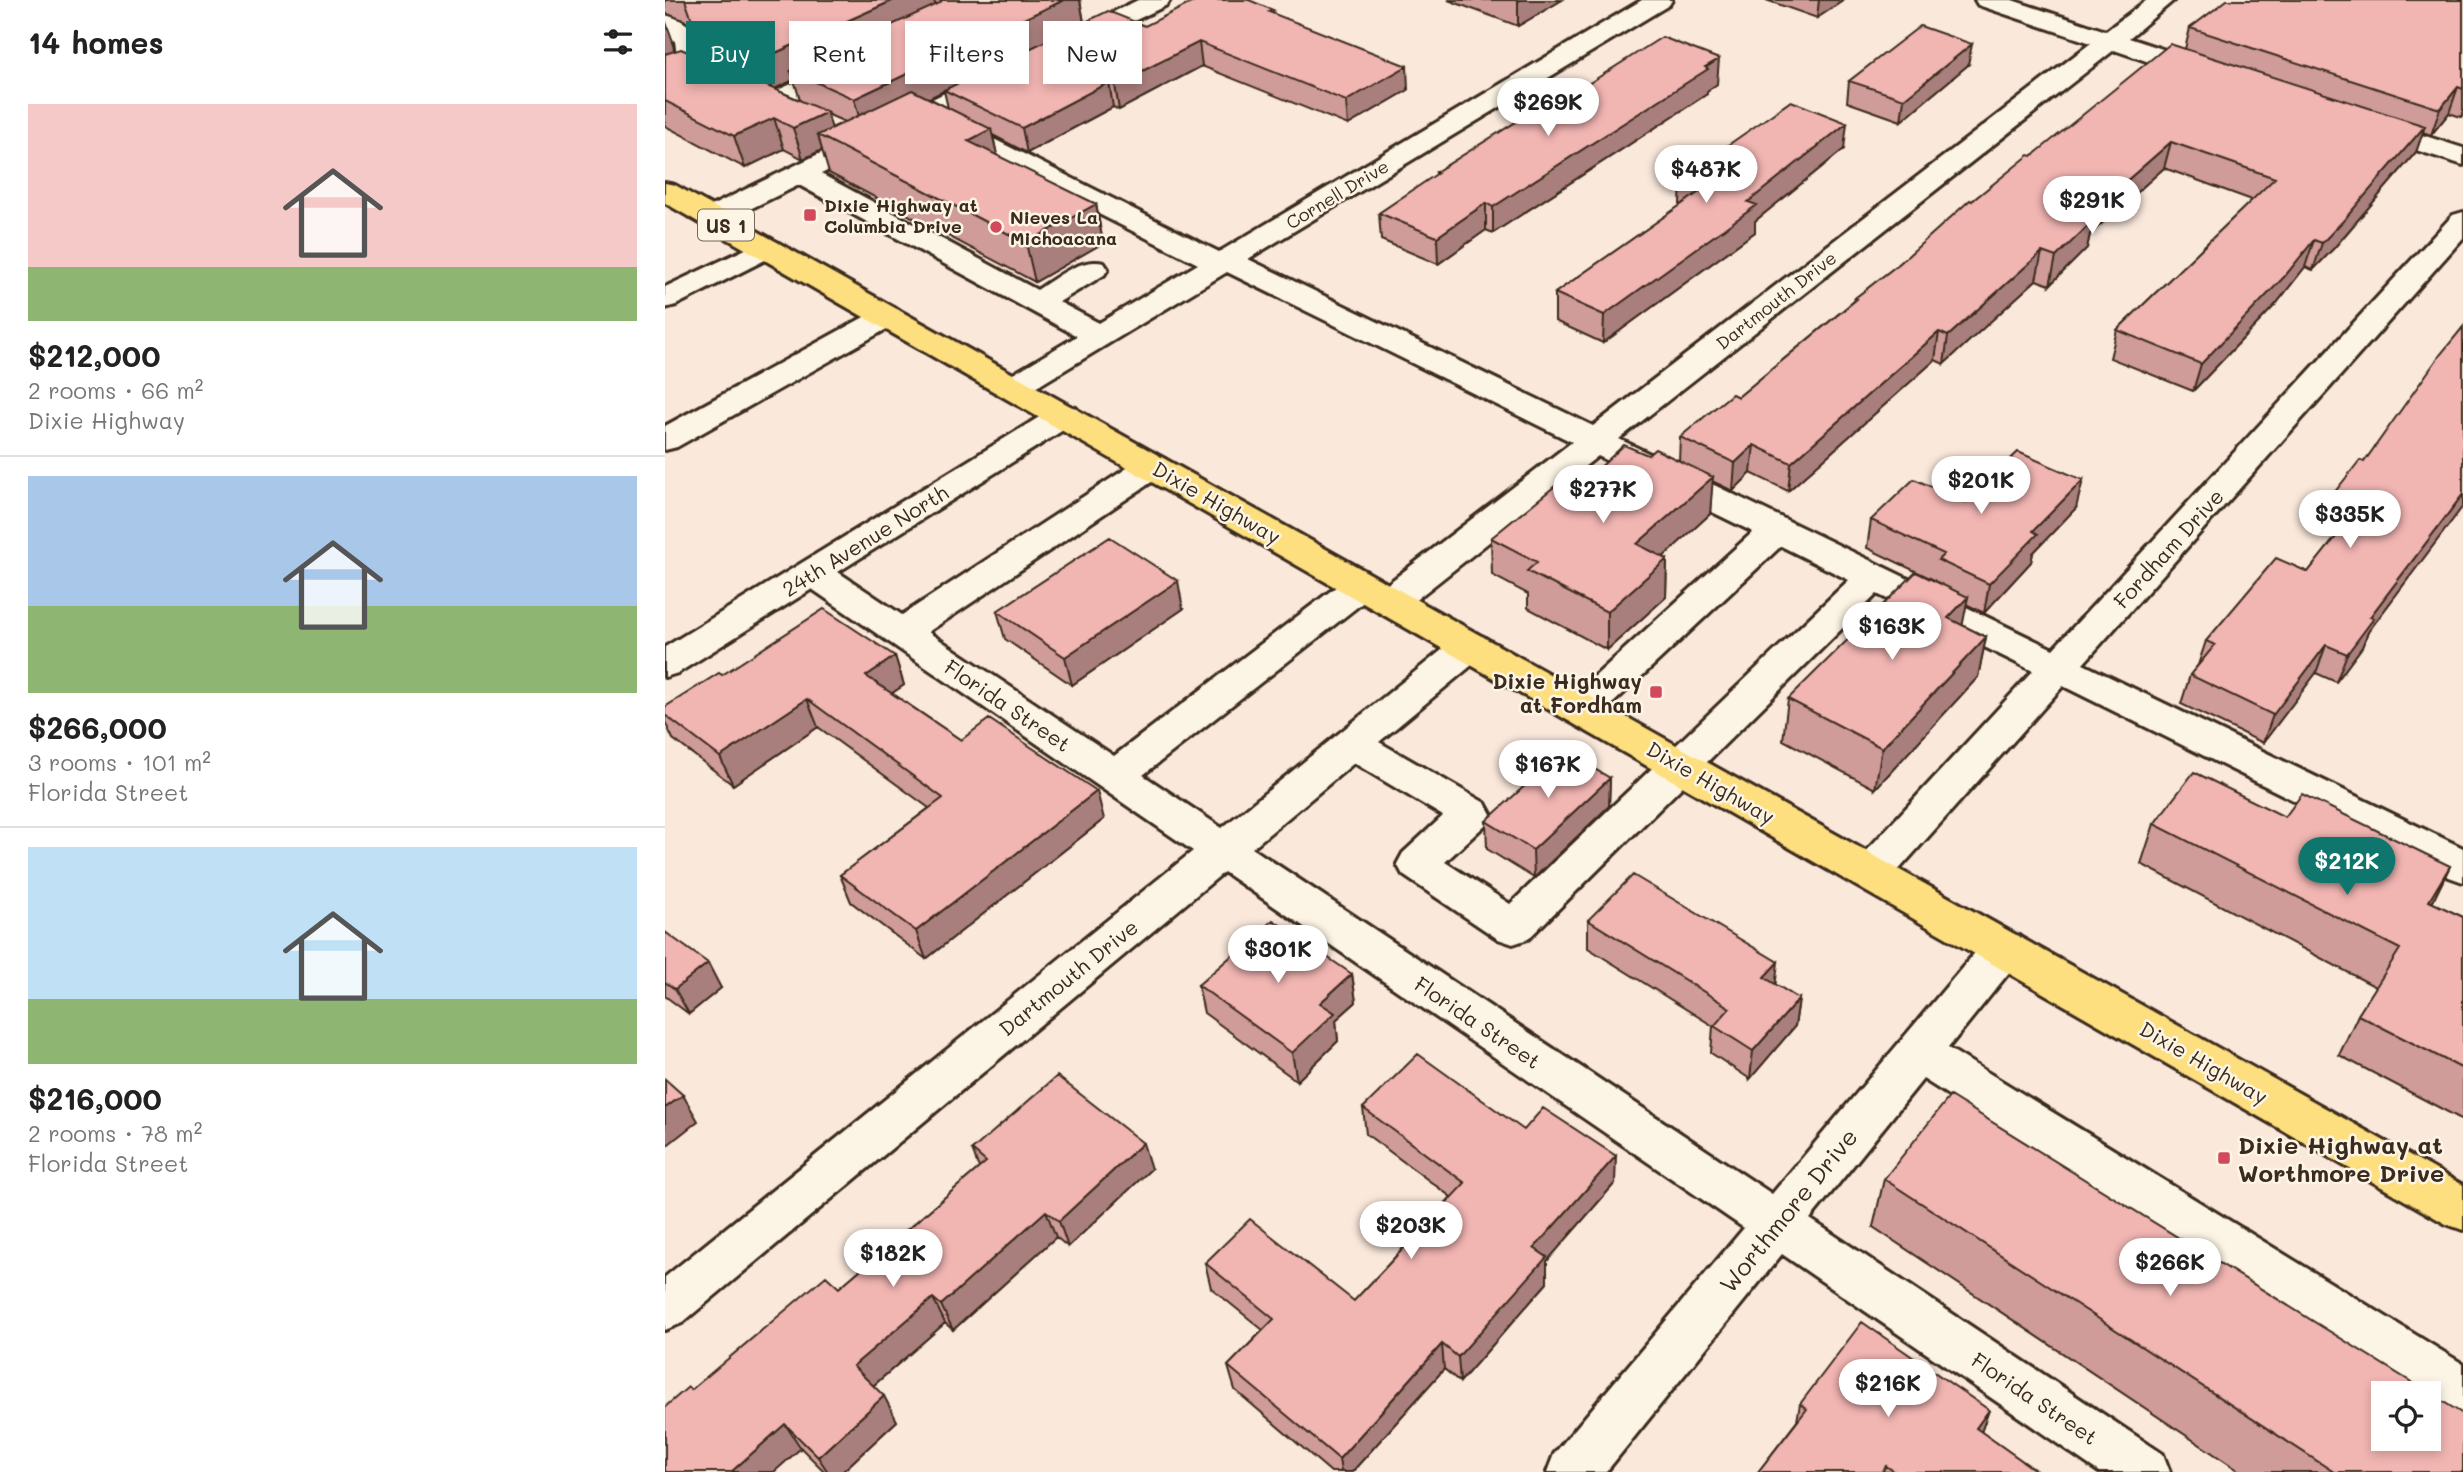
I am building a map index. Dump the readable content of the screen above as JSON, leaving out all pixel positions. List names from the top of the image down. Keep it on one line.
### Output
{"streets":{"main road":["US 1","Dixie Highway"],"street":["Cornell Drive","Dartmouth Drive","24th Avenue North","Fordham Drive","Florida Street","Worthmore Drive"]},"crossings":[["Cornell Drive","Dixie Highway"],["Dartmouth Drive","Dixie Highway"],["Dartmouth Drive","Florida Street"],["Dixie Highway","24th Avenue North"],["Dixie Highway","Fordham Drive"],["Dixie Highway","Worthmore Drive"],["24th Avenue North","Florida Street"],["Florida Street","Worthmore Drive"]],"places":{"transit":["Dixie Highway at Columbia Drive","Dixie Highway at Fordham","Dixie Highway at Worthmore Drive"],"other":["Nieves La Michoacana"]},"page":{"heading":"14 homes","chip":["Buy","Rent","Filters","New"],"price":["$269K","$487K","$291K","$201K","$277K","$335K","$163K","$167K","$212K","$301K","$203K","$182K","$266K","$216K"],"list":[{"name":"$212,000","note":"2 rooms · 66 m² · Dixie Highway"},{"name":"$266,000","note":"3 rooms · 101 m² · Florida Street"},{"name":"$216,000","note":"2 rooms · 78 m² · Florida Street"}]}}
